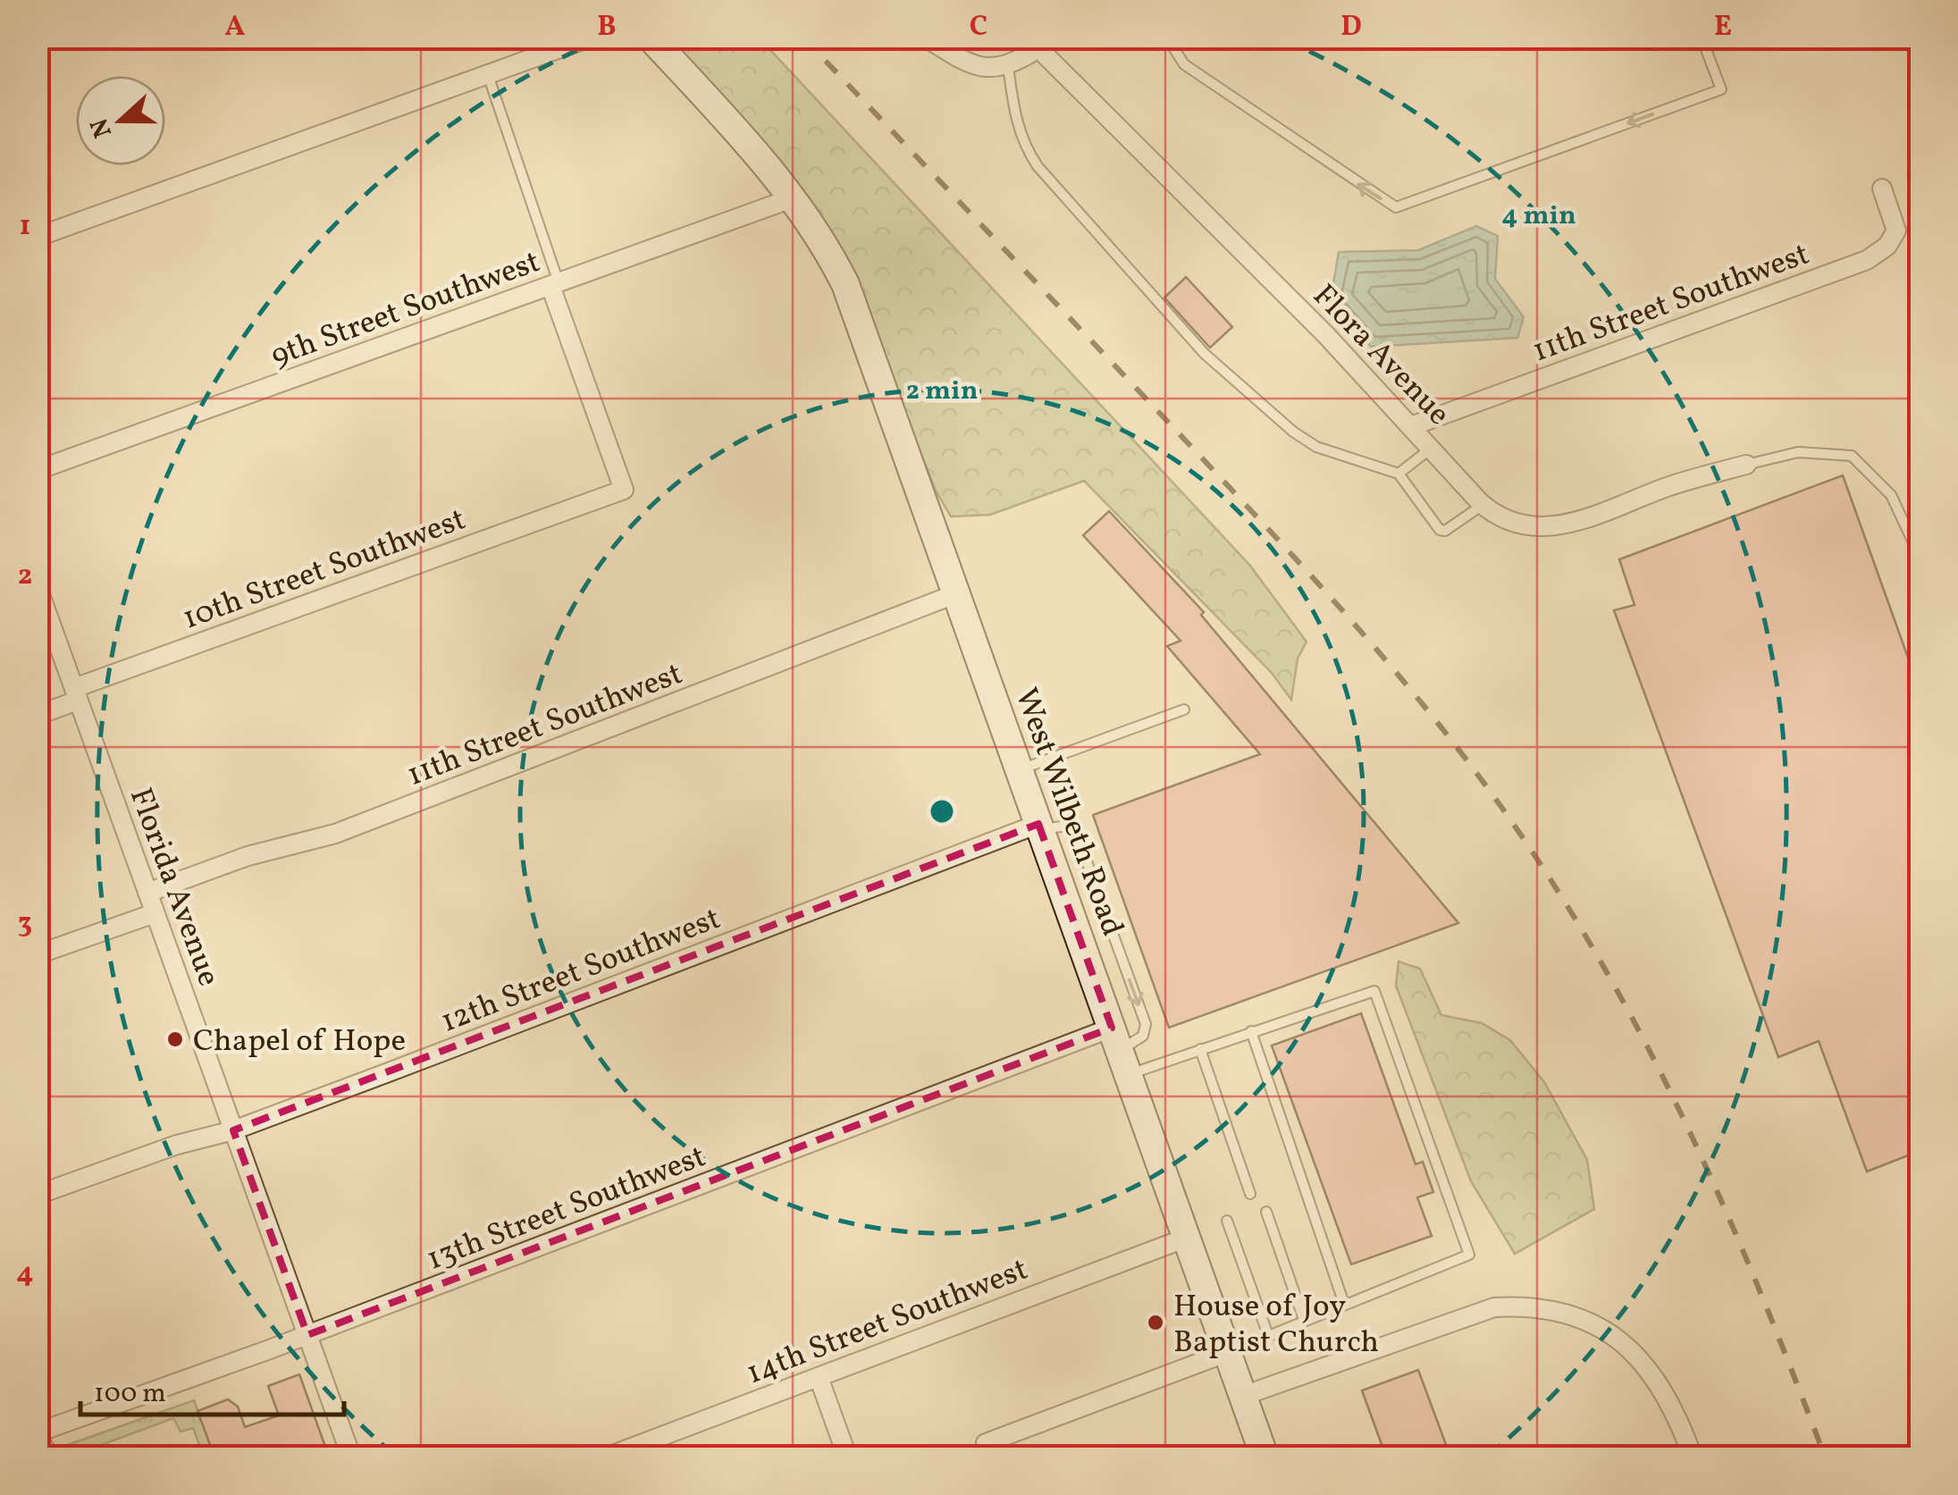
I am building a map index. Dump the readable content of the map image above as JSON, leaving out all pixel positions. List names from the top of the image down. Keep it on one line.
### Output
{"streets":{"main road":["West Wilbeth Road"],"street":["11th Street Southwest","9th Street Southwest","Flora Avenue","10th Street Southwest","Florida Avenue","12th Street Southwest","13th Street Southwest","14th Street Southwest"]},"crossings":[["11th Street Southwest","Flora Avenue"],["11th Street Southwest","West Wilbeth Road"],["11th Street Southwest","Florida Avenue"],["9th Street Southwest","10th Street Southwest"],["9th Street Southwest","West Wilbeth Road"],["10th Street Southwest","Florida Avenue"],["West Wilbeth Road","12th Street Southwest"],["West Wilbeth Road","13th Street Southwest"],["West Wilbeth Road","14th Street Southwest"],["Florida Avenue","12th Street Southwest"],["Florida Avenue","13th Street Southwest"]],"places":["Chapel of Hope","House of Joy Baptist Church"],"scale_bar":"100 m","north":"left","grid":{"columns":["A","B","C","D","E"],"rows":["1","2","3","4"]},"rings":["4 min","2 min"]}
